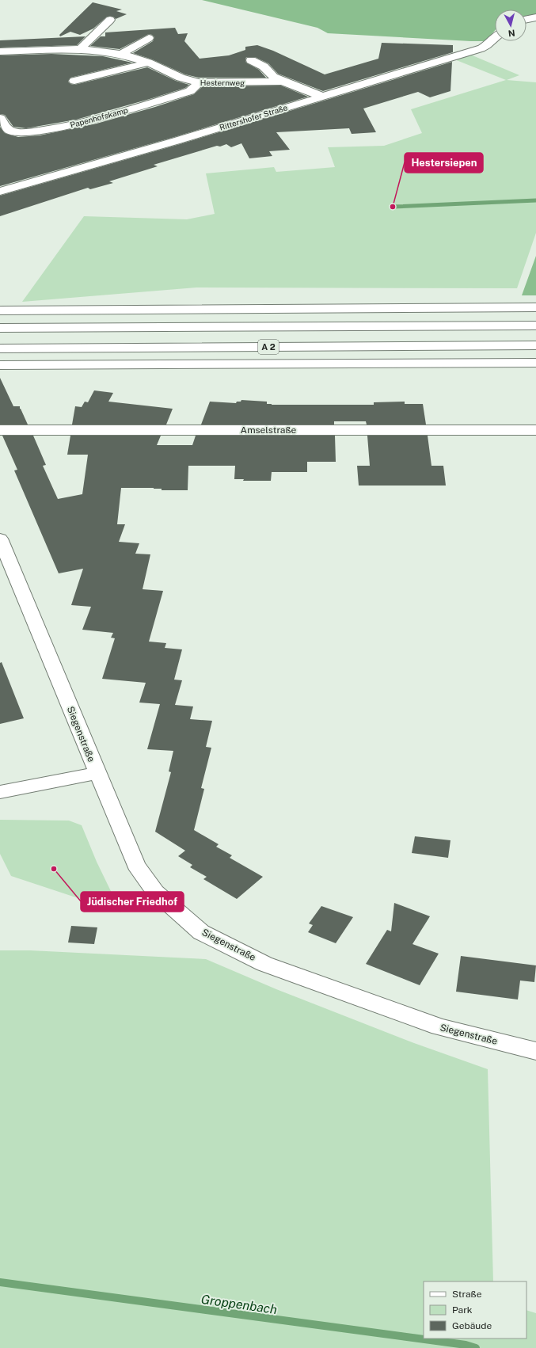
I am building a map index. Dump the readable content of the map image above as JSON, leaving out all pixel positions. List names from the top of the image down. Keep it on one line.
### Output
{"streets":{"main road":["Hesternweg","Papenhofskamp","Rittershofer Straße","A 2","Amselstraße","Siegenstraße"]},"crossings":[["Hesternweg","Papenhofskamp"],["Hesternweg","Rittershofer Straße"]],"water":["Groppenbach"],"places":["Hestersiepen","Jüdischer Friedhof"],"legend":["Straße","Park","Gebäude"],"north":"bottom"}
